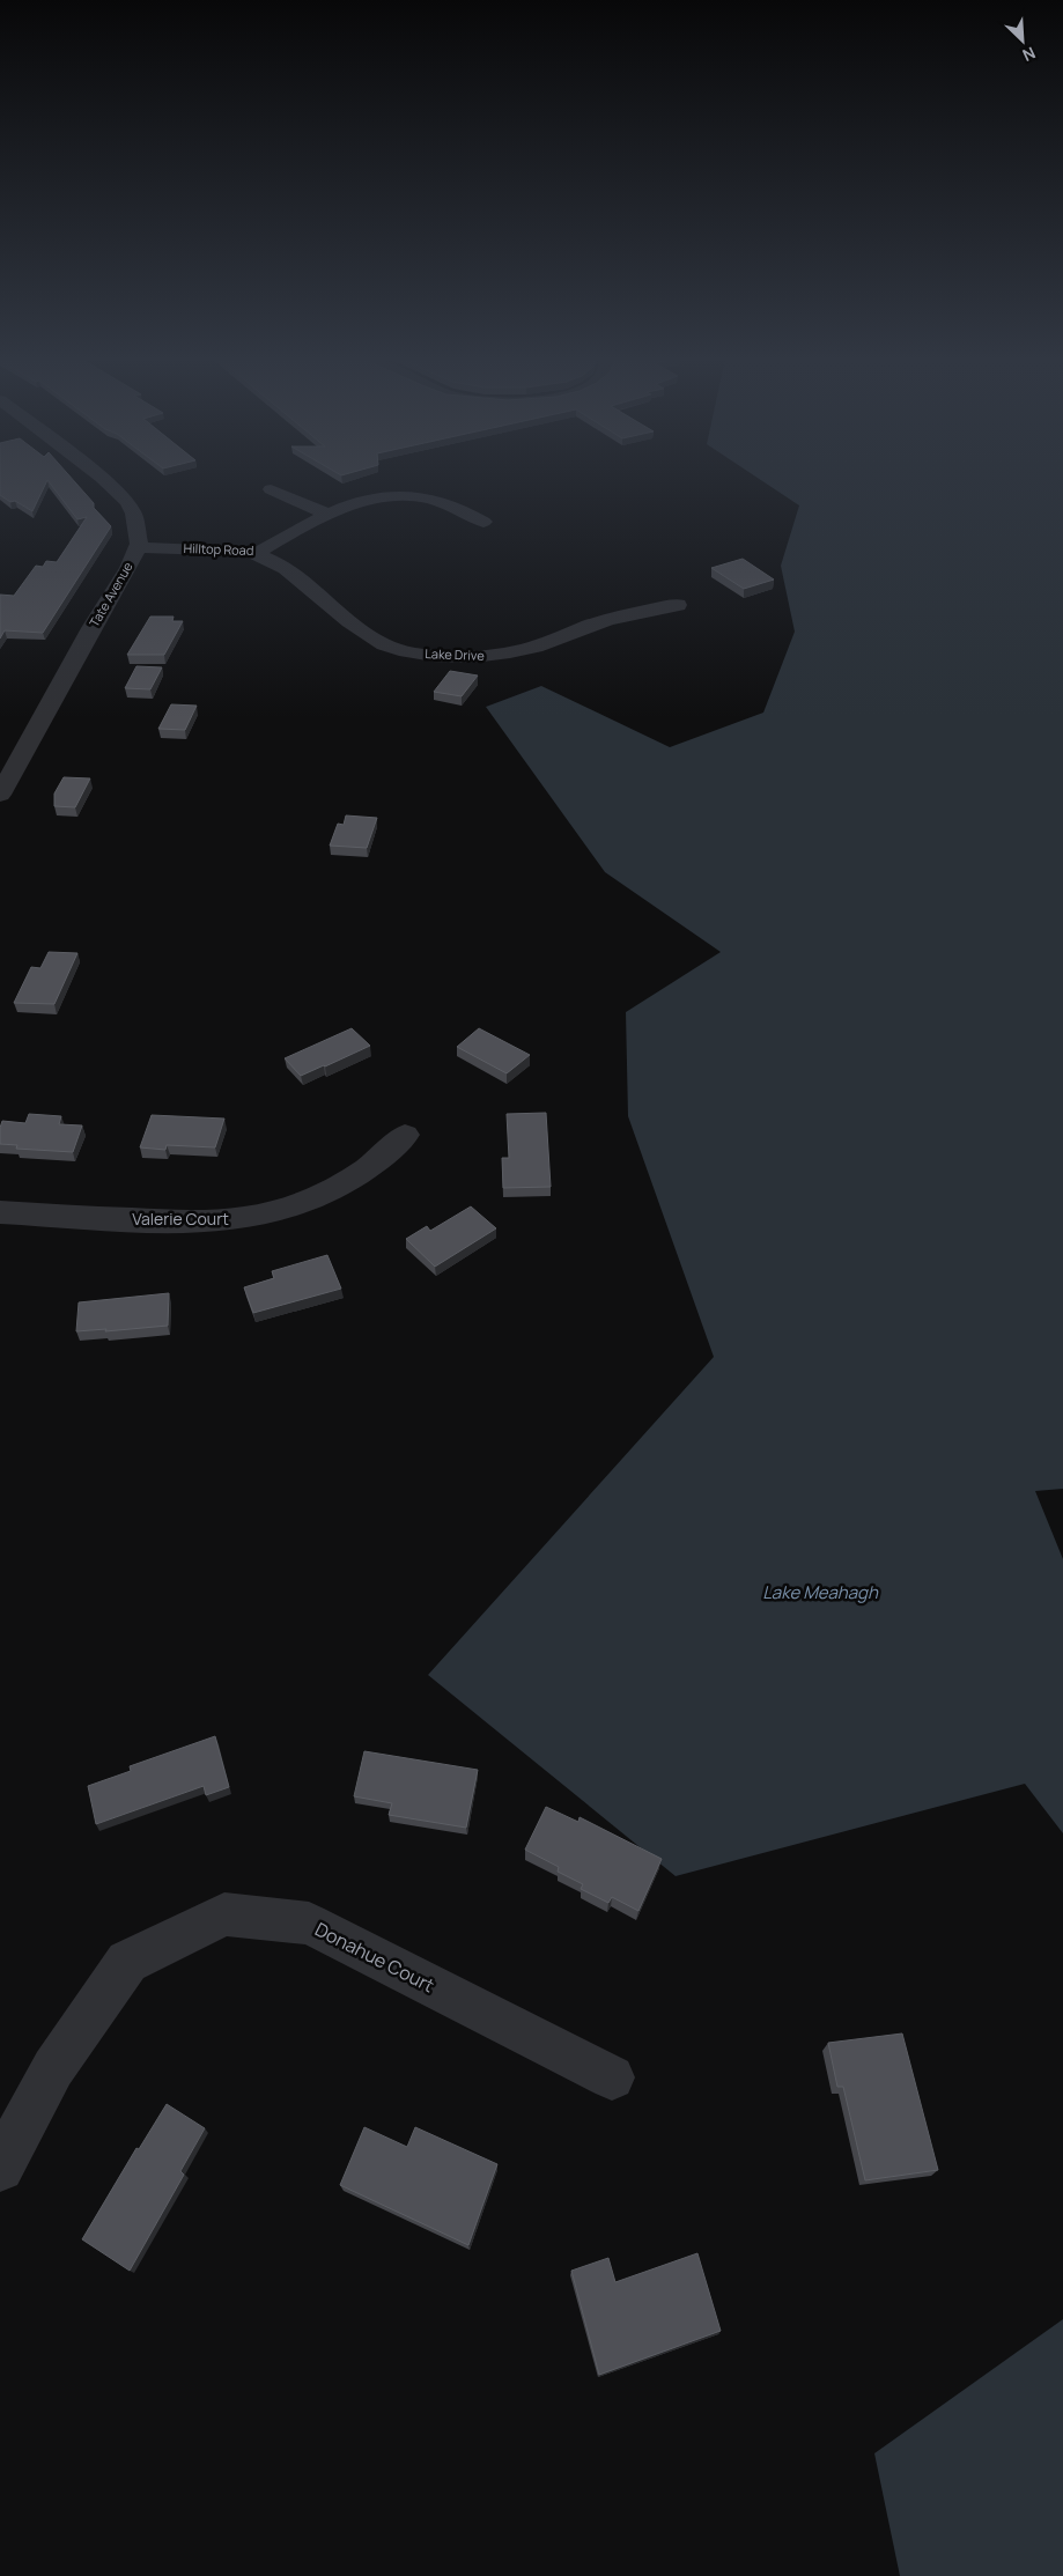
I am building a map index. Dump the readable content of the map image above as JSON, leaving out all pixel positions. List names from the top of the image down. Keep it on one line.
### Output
{"streets":{"street":["Hilltop Road","Tate Avenue","Lake Drive","Valerie Court","Donahue Court"]},"crossings":[["Hilltop Road","Tate Avenue"],["Hilltop Road","Lake Drive"]],"water":["Lake Meahagh"],"north":"bottom right"}
